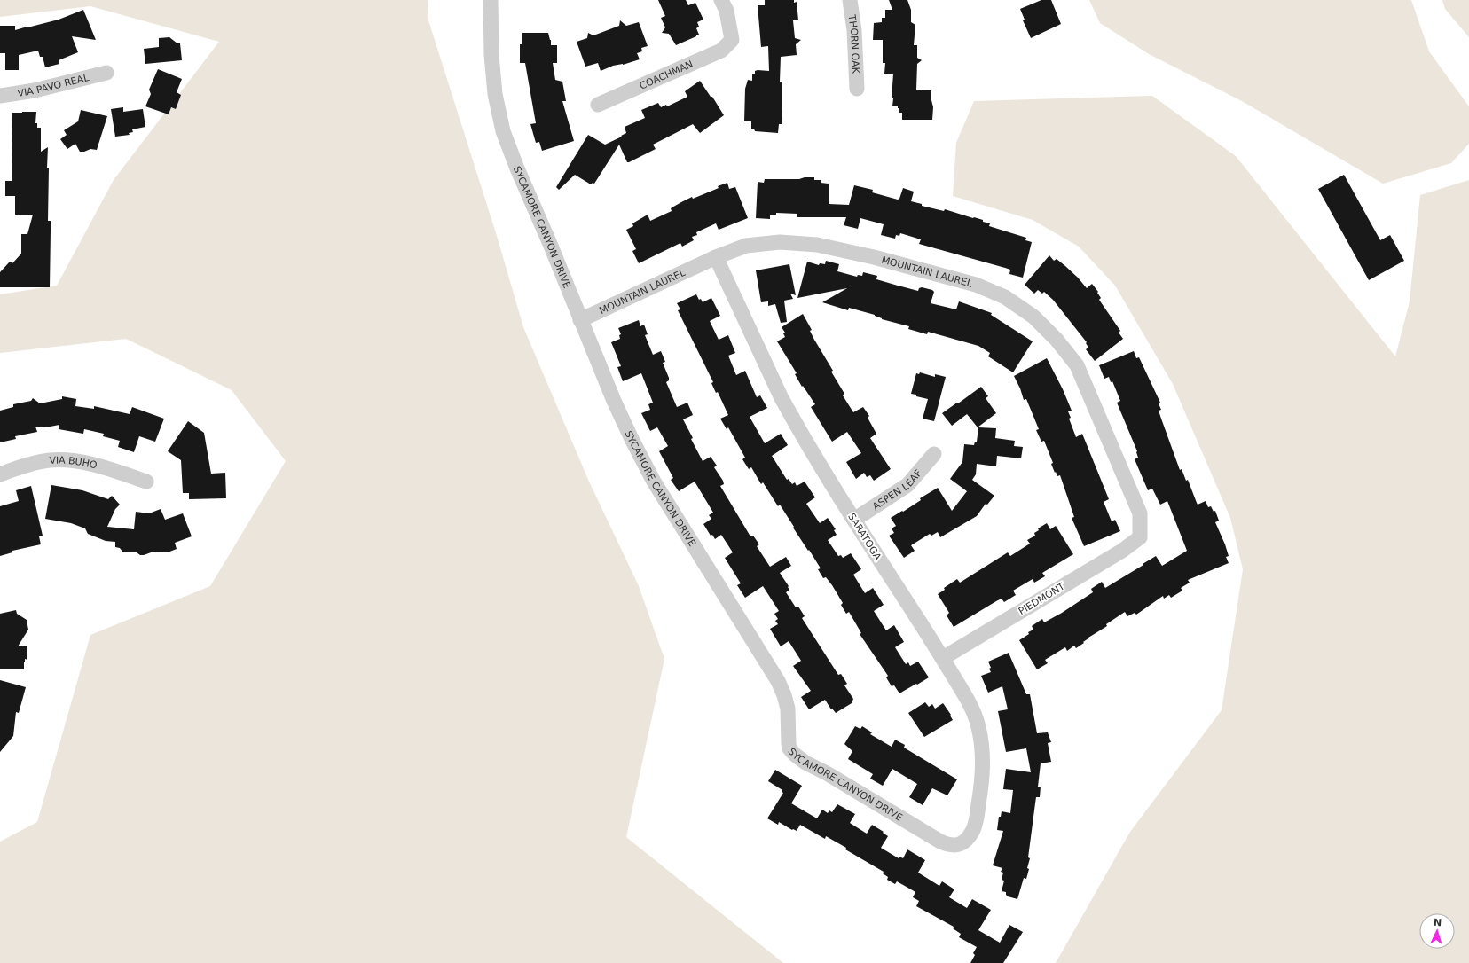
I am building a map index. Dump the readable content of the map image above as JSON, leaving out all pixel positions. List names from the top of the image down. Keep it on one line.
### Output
{"streets":{"street":["THORN OAK","COACHMAN","VIA PAVO REAL","SYCAMORE CANYON DRIVE","MOUNTAIN LAUREL","VIA BUHO","ASPEN LEAF","SARATOGA","PIEDMONT"]},"crossings":[["SYCAMORE CANYON DRIVE","MOUNTAIN LAUREL"],["SYCAMORE CANYON DRIVE","SARATOGA"],["MOUNTAIN LAUREL","SARATOGA"],["MOUNTAIN LAUREL","PIEDMONT"],["ASPEN LEAF","SARATOGA"],["SARATOGA","PIEDMONT"]],"north":"top"}
